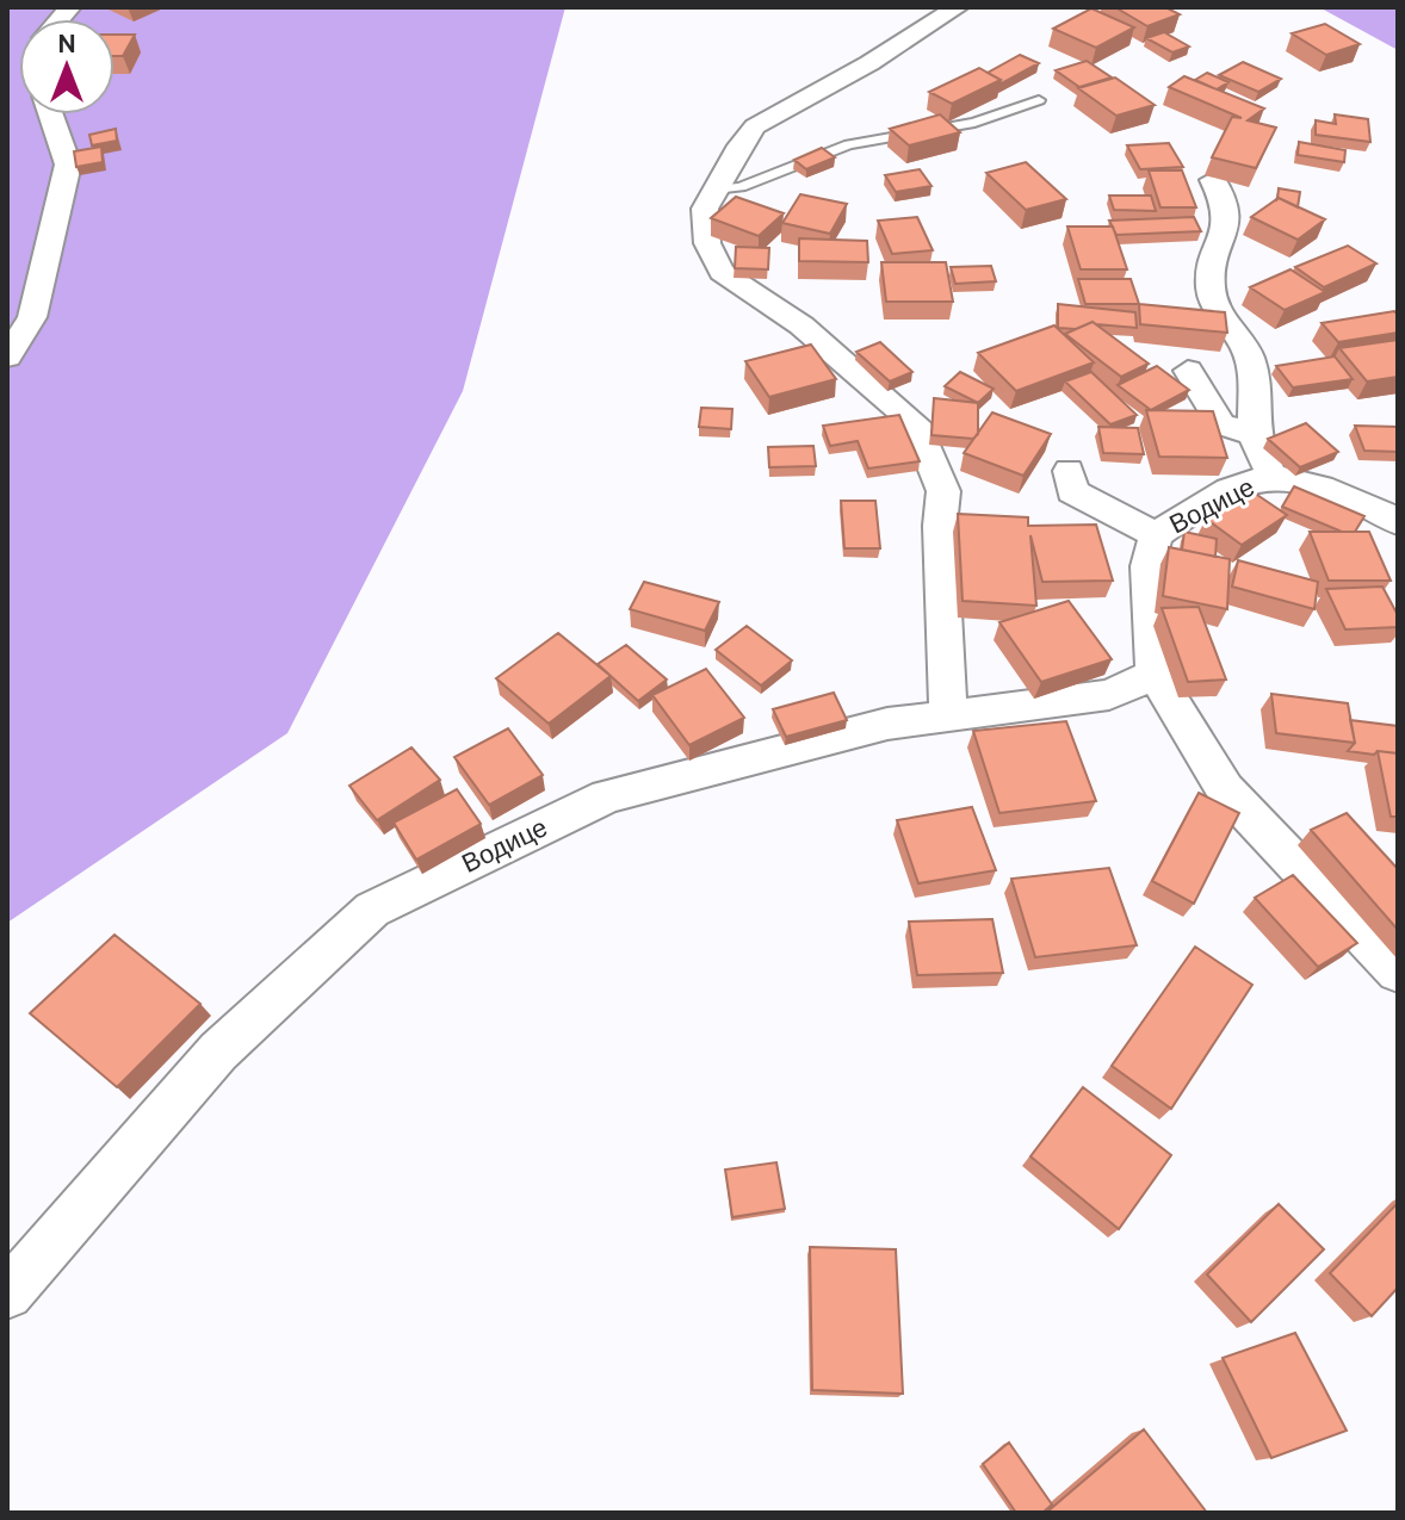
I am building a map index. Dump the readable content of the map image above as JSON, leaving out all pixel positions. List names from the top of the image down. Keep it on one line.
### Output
{"streets":{"street":["Водице"]},"north":"top"}
